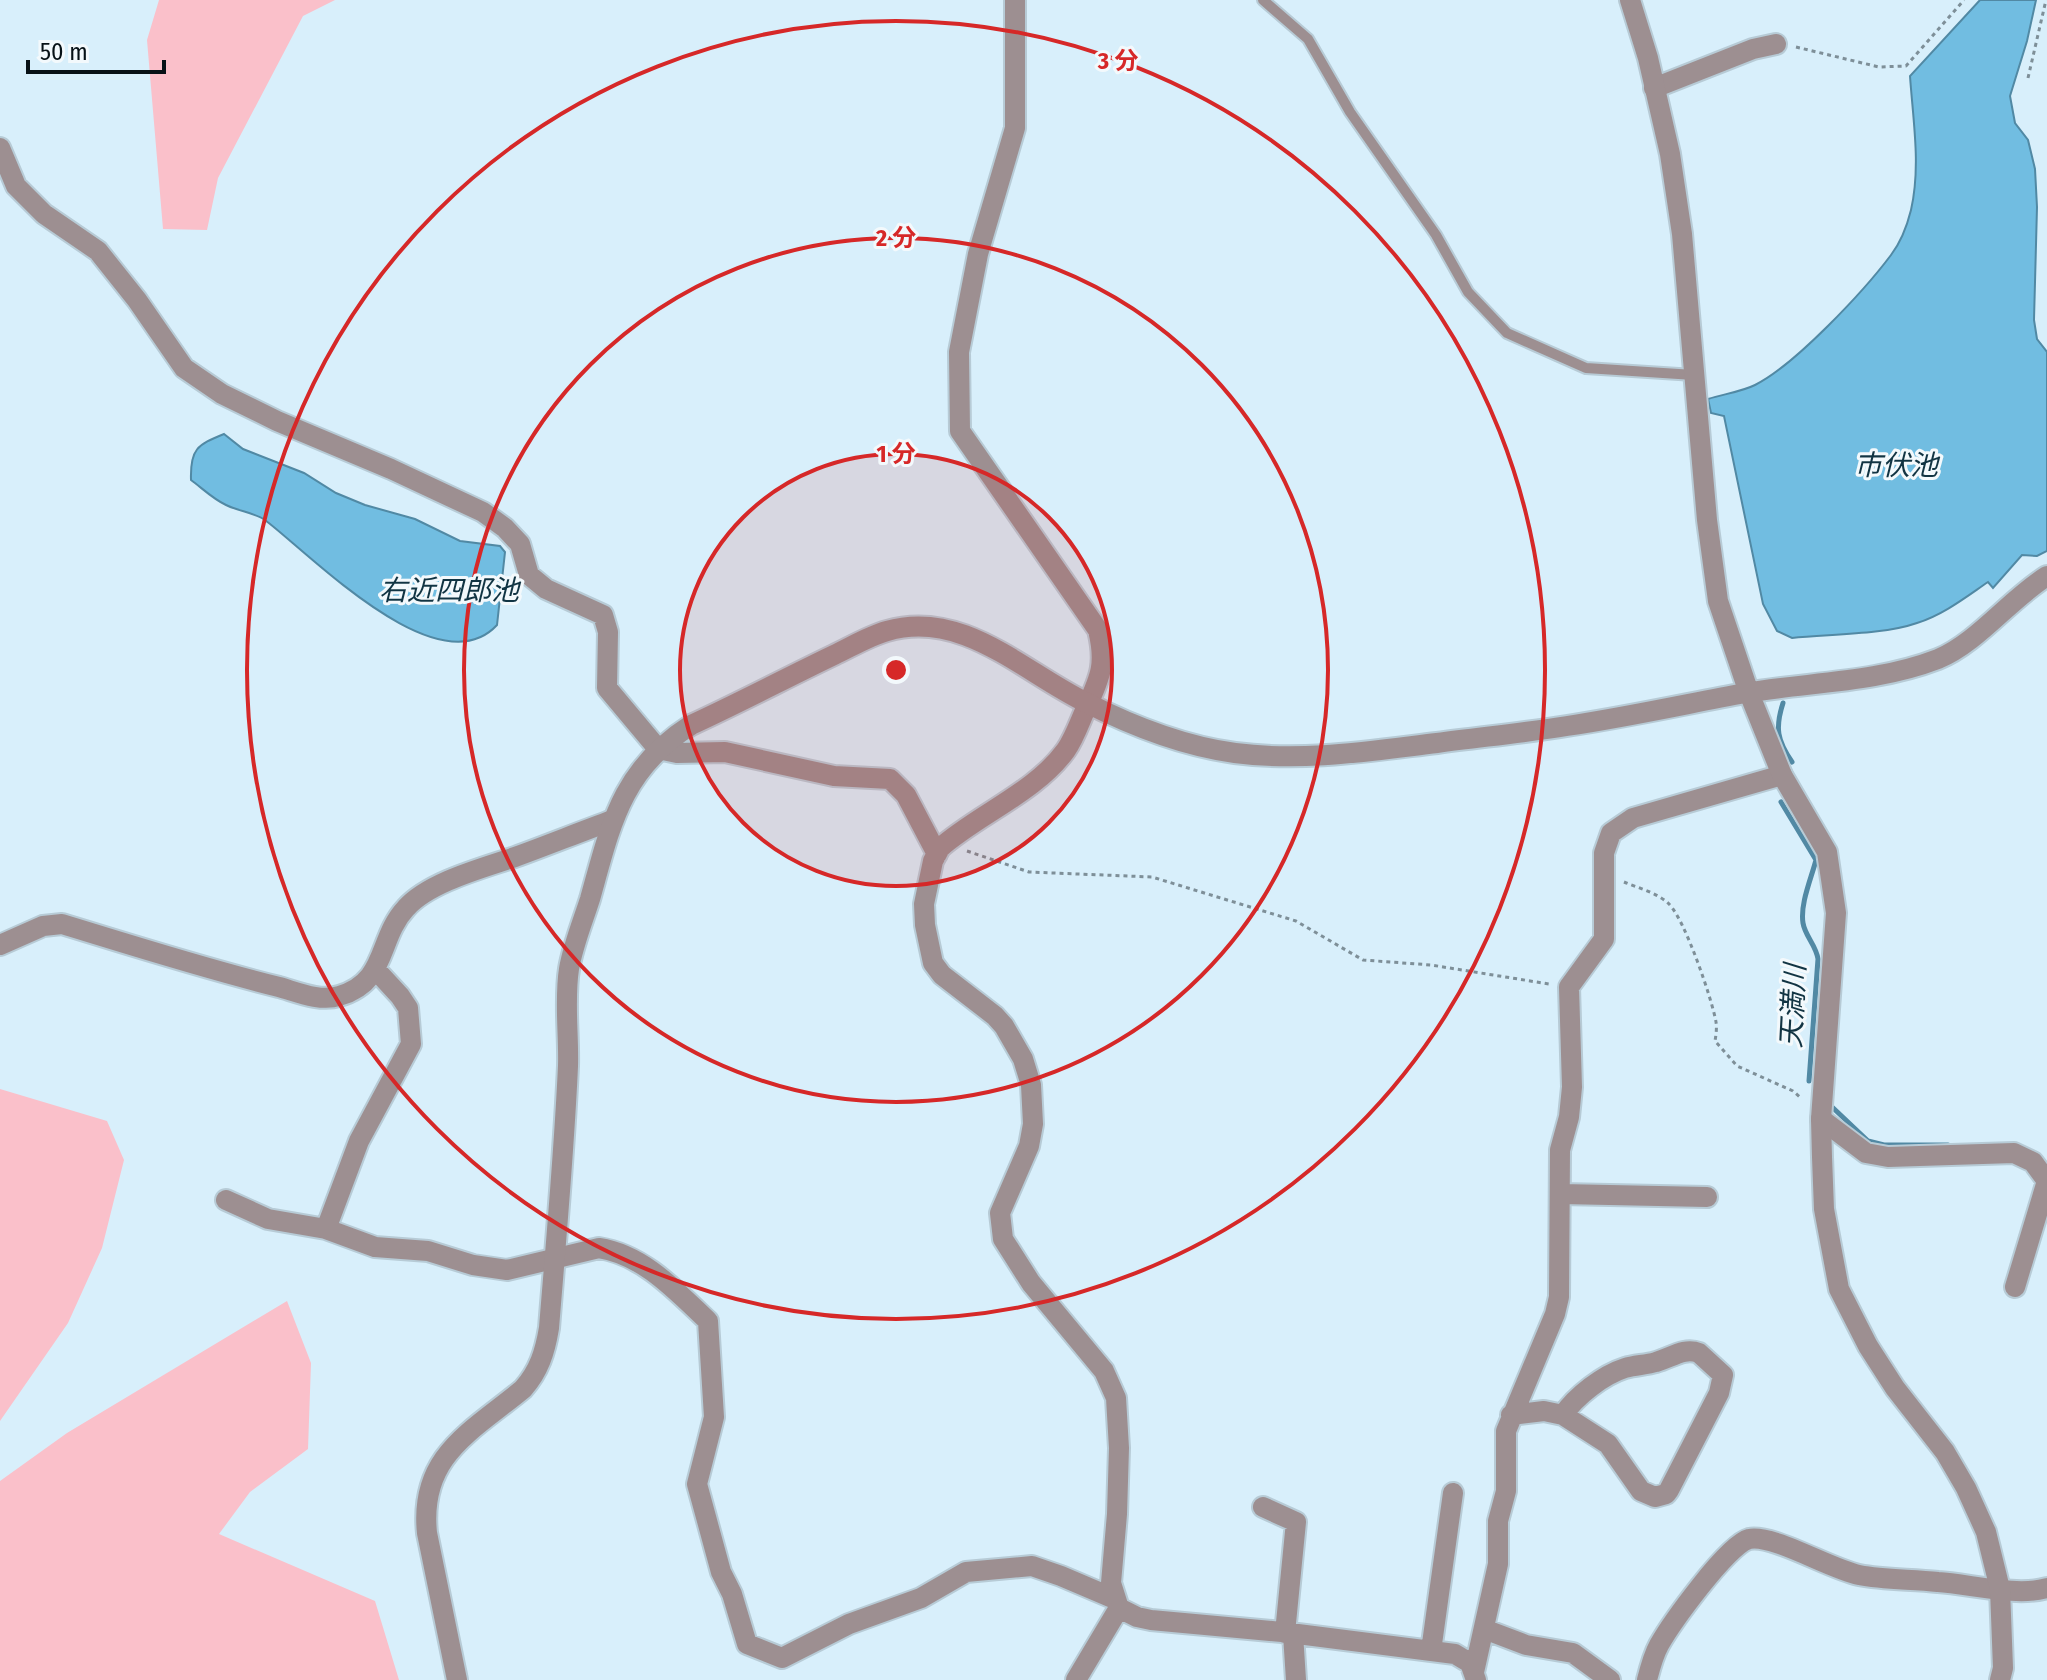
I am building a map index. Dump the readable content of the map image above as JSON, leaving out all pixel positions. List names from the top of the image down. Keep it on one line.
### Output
{"water":["市伏池","右近四郎池","天満川"],"scale_bar":"50 m","rings":["3 分","2 分","1 分"]}
